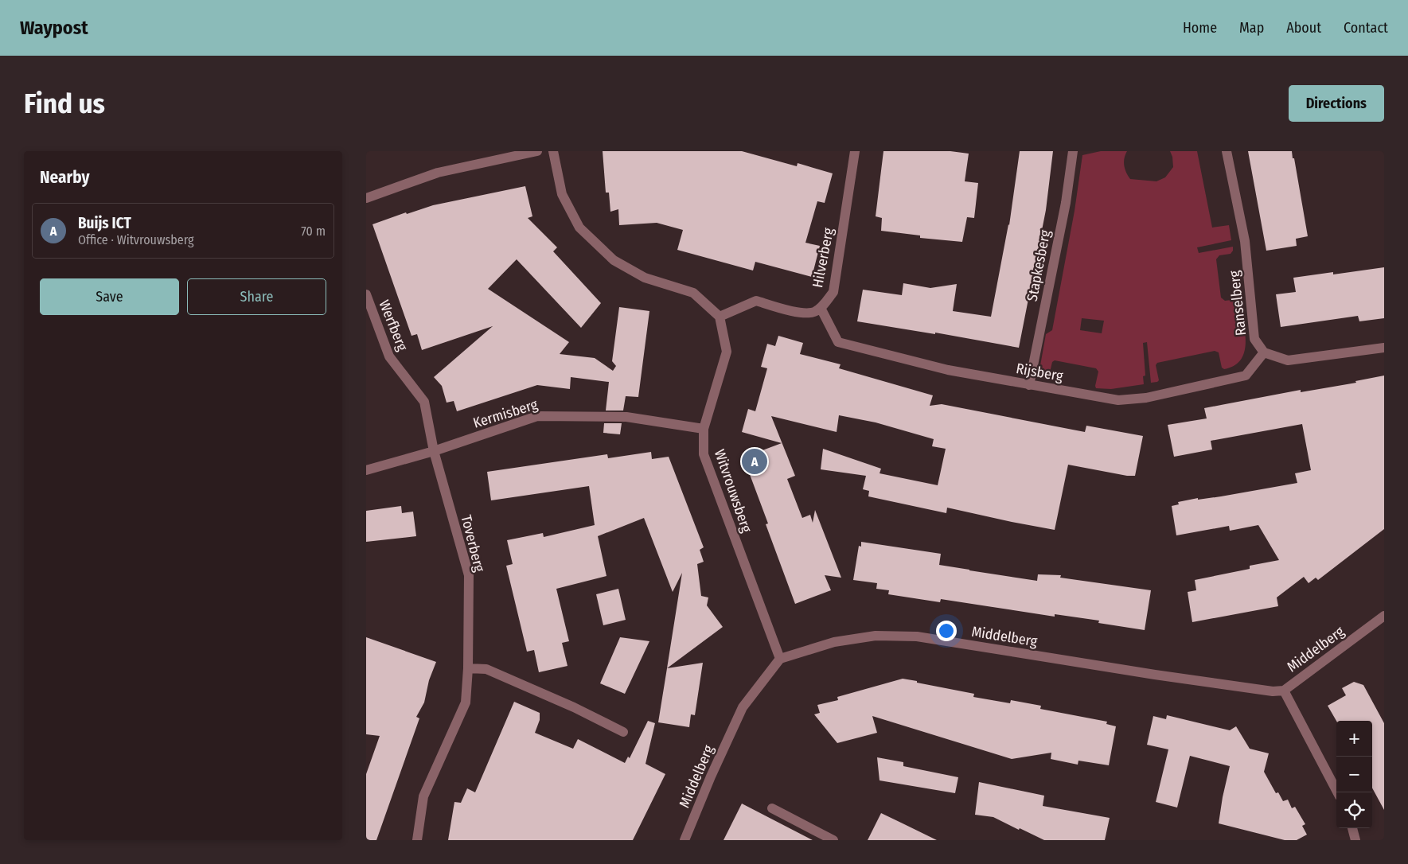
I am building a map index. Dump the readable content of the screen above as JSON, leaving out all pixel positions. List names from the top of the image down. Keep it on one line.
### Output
{"streets":{"street":["Hilverberg","Stapkesberg","Ranselberg","Werfberg","Rijsberg","Kermisberg","Witvrouwsberg","Toverberg","Middelberg"]},"crossings":[["Hilverberg","Rijsberg"],["Hilverberg","Witvrouwsberg"],["Stapkesberg","Rijsberg"],["Ranselberg","Rijsberg"],["Werfberg","Kermisberg"],["Werfberg","Toverberg"],["Kermisberg","Witvrouwsberg"],["Kermisberg","Toverberg"],["Witvrouwsberg","Middelberg"]],"page":{"header":"Waypost","nav":["Home","Map","About","Contact"],"buttons":["Directions",["Save","Share"]],"title":"Find us","heading":"Nearby","list":[{"mark":"A","name":"Buijs ICT","note":"Office · Witvrouwsberg","value":"70 m"}],"pins":"A","map_buttons":["+","−"]}}
